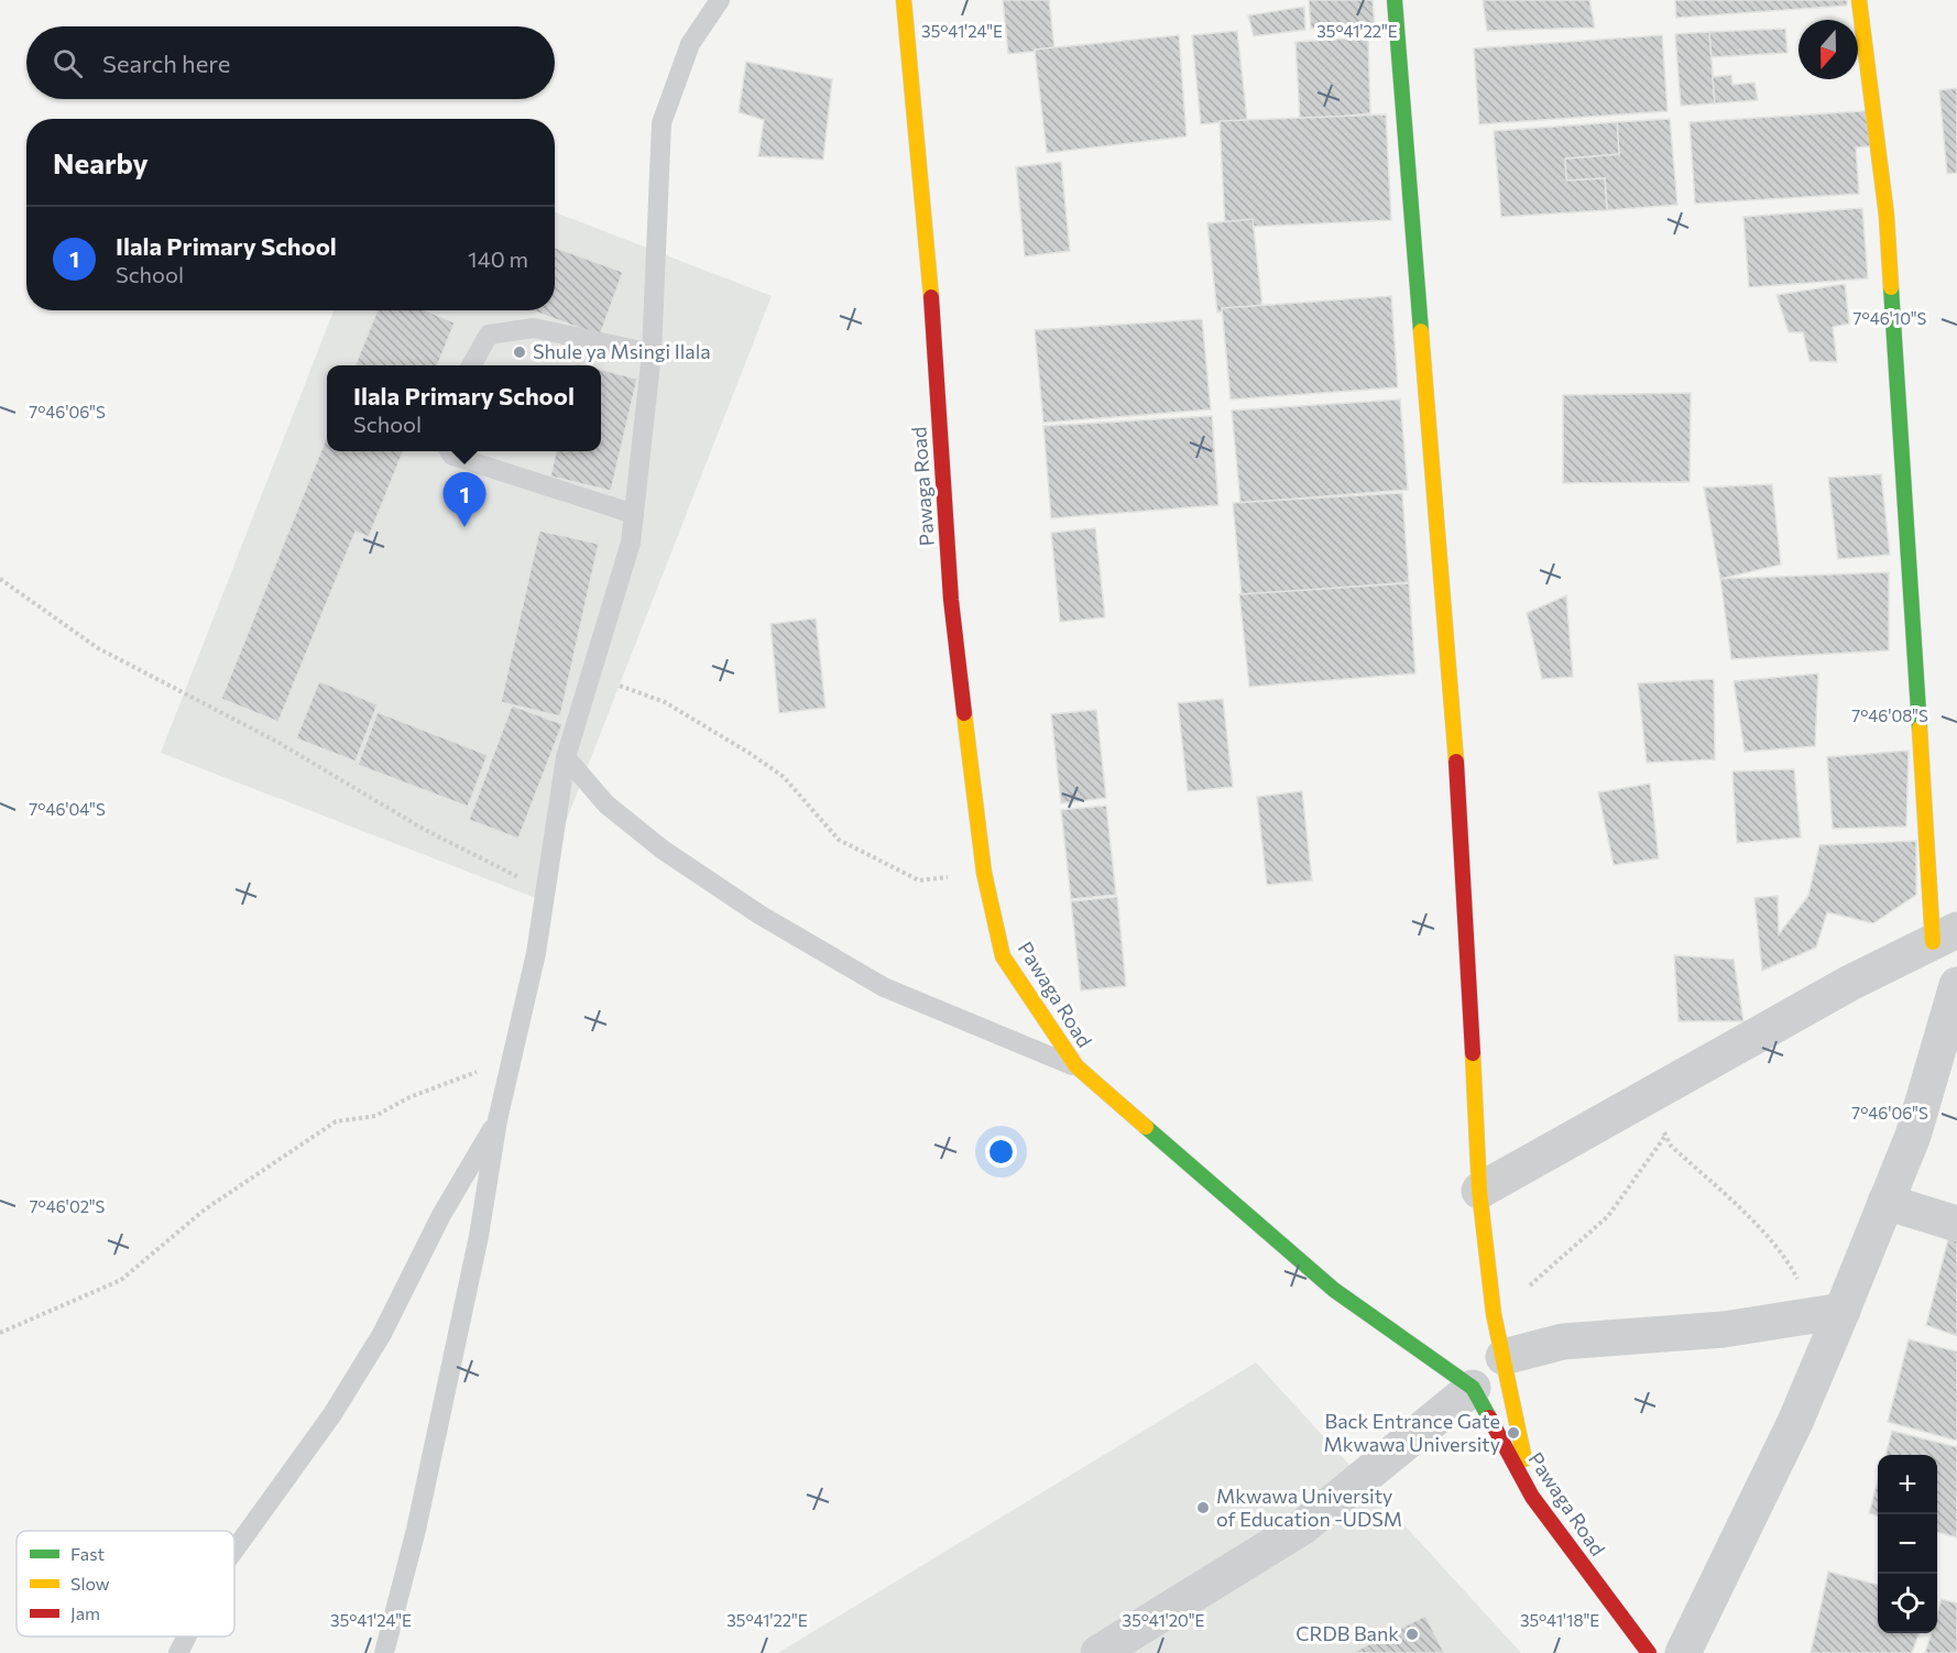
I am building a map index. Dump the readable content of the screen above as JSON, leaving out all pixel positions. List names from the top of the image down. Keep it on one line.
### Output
{"streets":{"street":["Pawaga Road"]},"places":["Shule ya Msingi Ilala","Back Entrance Gate Mkwawa University","Mkwawa University of Education -UDSM","CRDB Bank"],"legend":["Fast","Slow","Jam"],"north":"bottom","page":{"search":"Search here","heading":"Nearby","list":[{"mark":"1","name":"Ilala Primary School","note":"School","value":"140 m"}],"popup":["Ilala Primary School","School"],"pins":"1","map_buttons":["+","−"]},"coordinates":["35°41'24\"E","35°41'22\"E","7°46'10\"S","7°46'06\"S","7°46'08\"S","7°46'04\"S","7°46'02\"S","35°41'20\"E","35°41'18\"E"]}
